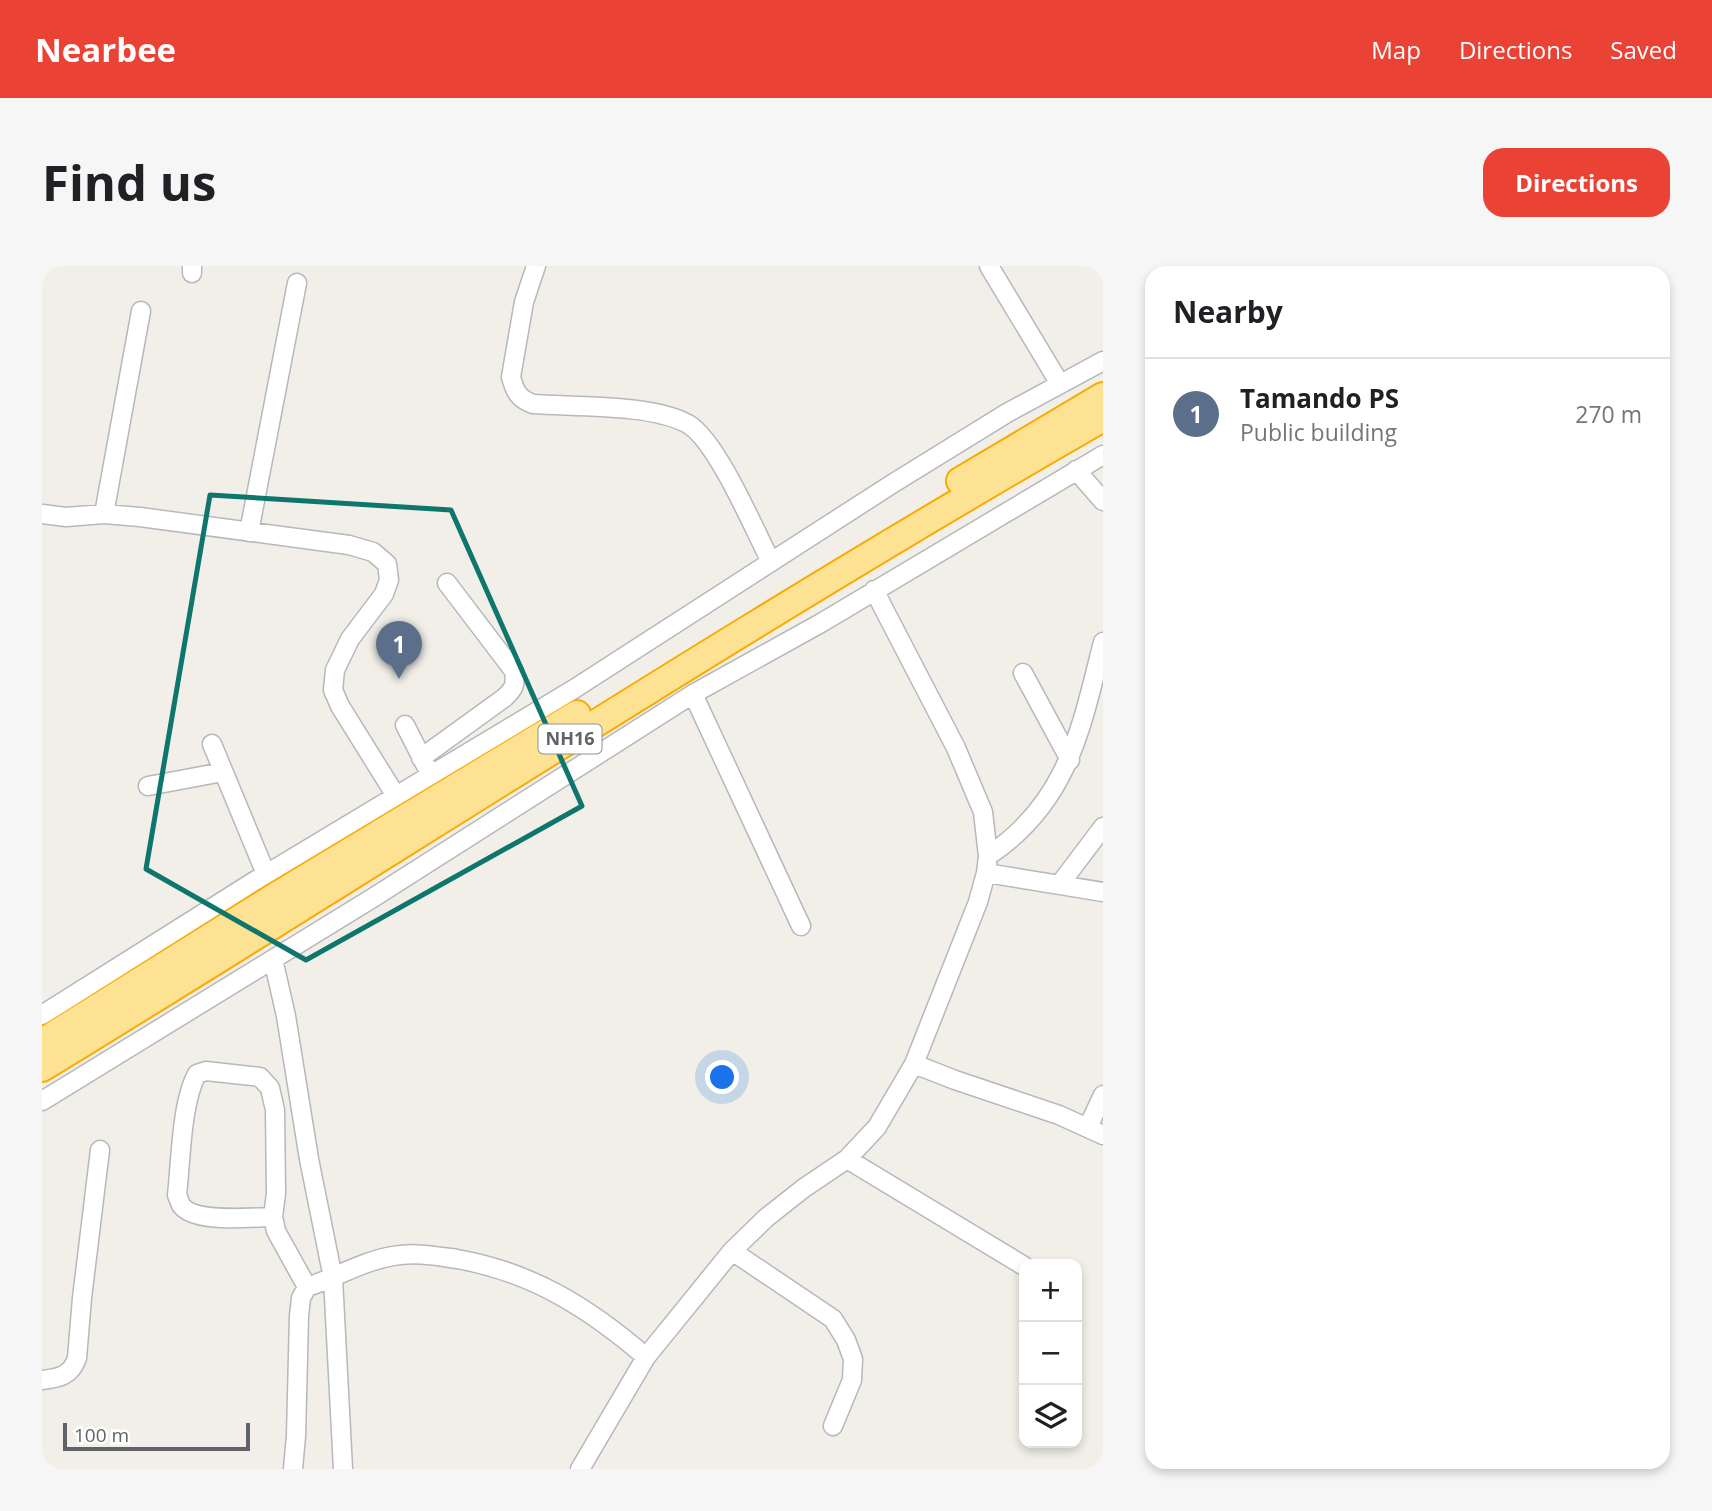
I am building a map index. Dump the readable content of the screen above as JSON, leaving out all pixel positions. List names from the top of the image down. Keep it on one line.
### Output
{"streets":{"highway":["NH16"]},"scale_bar":"100 m","page":{"header":"Nearbee","nav":["Map","Directions","Saved"],"buttons":"Directions","title":"Find us","heading":"Nearby","list":[{"mark":"1","name":"Tamando PS","note":"Public building","value":"270 m"}],"pins":"1","map_buttons":["+","−"],"scale":"100 m"}}
